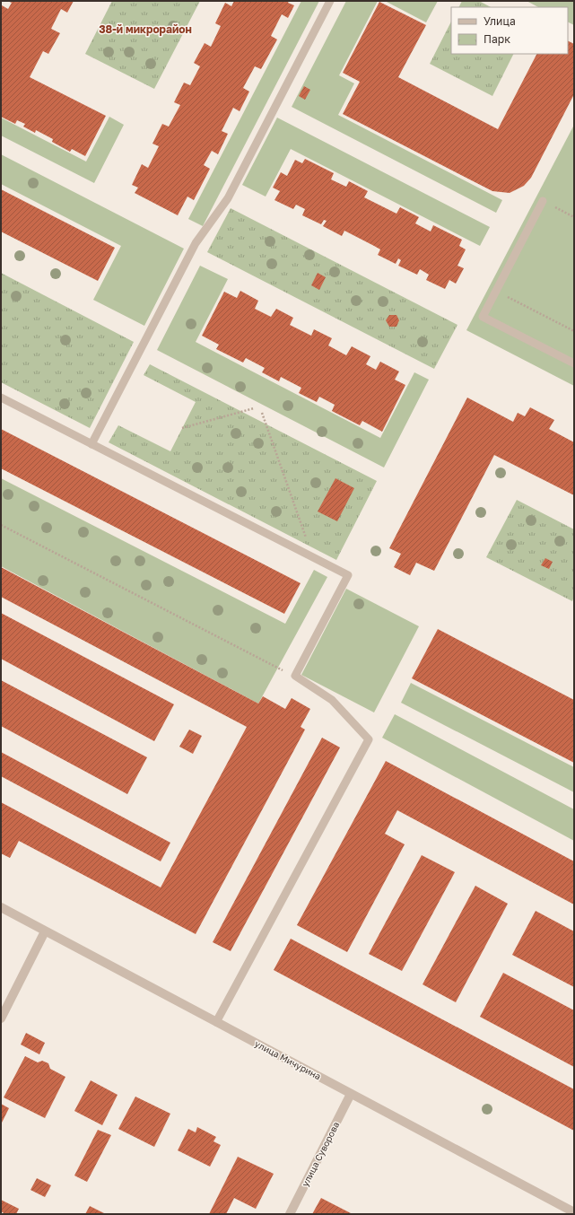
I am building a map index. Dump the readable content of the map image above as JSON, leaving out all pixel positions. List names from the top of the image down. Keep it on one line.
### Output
{"streets":{"street":["улица Мичурина","улица Суворова"]},"crossings":[["улица Мичурина","улица Суворова"]],"districts":["38-й микрорайон"],"legend":["Улица","Парк"]}
